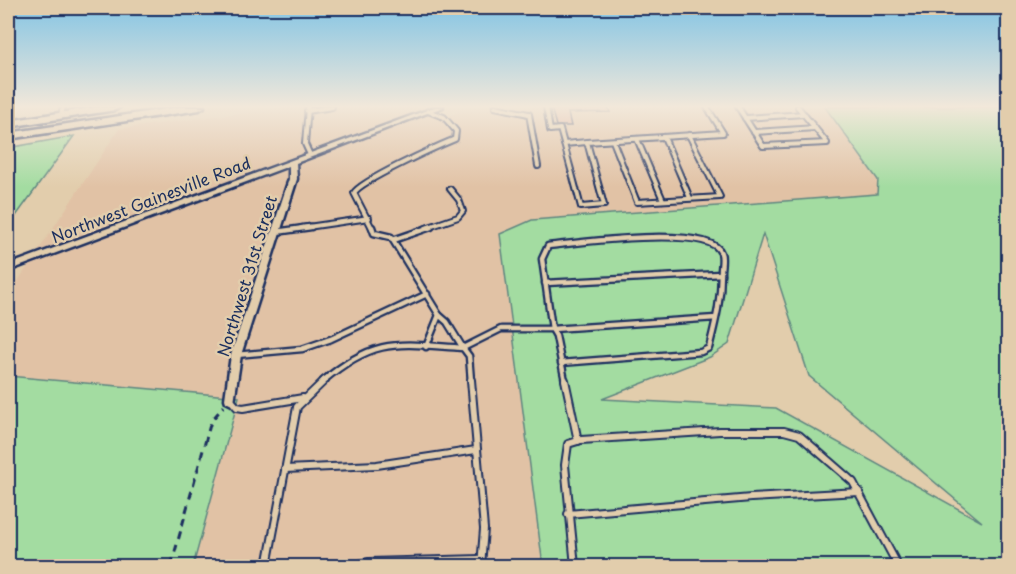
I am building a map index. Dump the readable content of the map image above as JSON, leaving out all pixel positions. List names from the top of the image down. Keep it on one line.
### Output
{"streets":{"street":["Northwest Gainesville Road","Northwest 31st Street"]},"crossings":[["Northwest Gainesville Road","Northwest 31st Street"]]}
